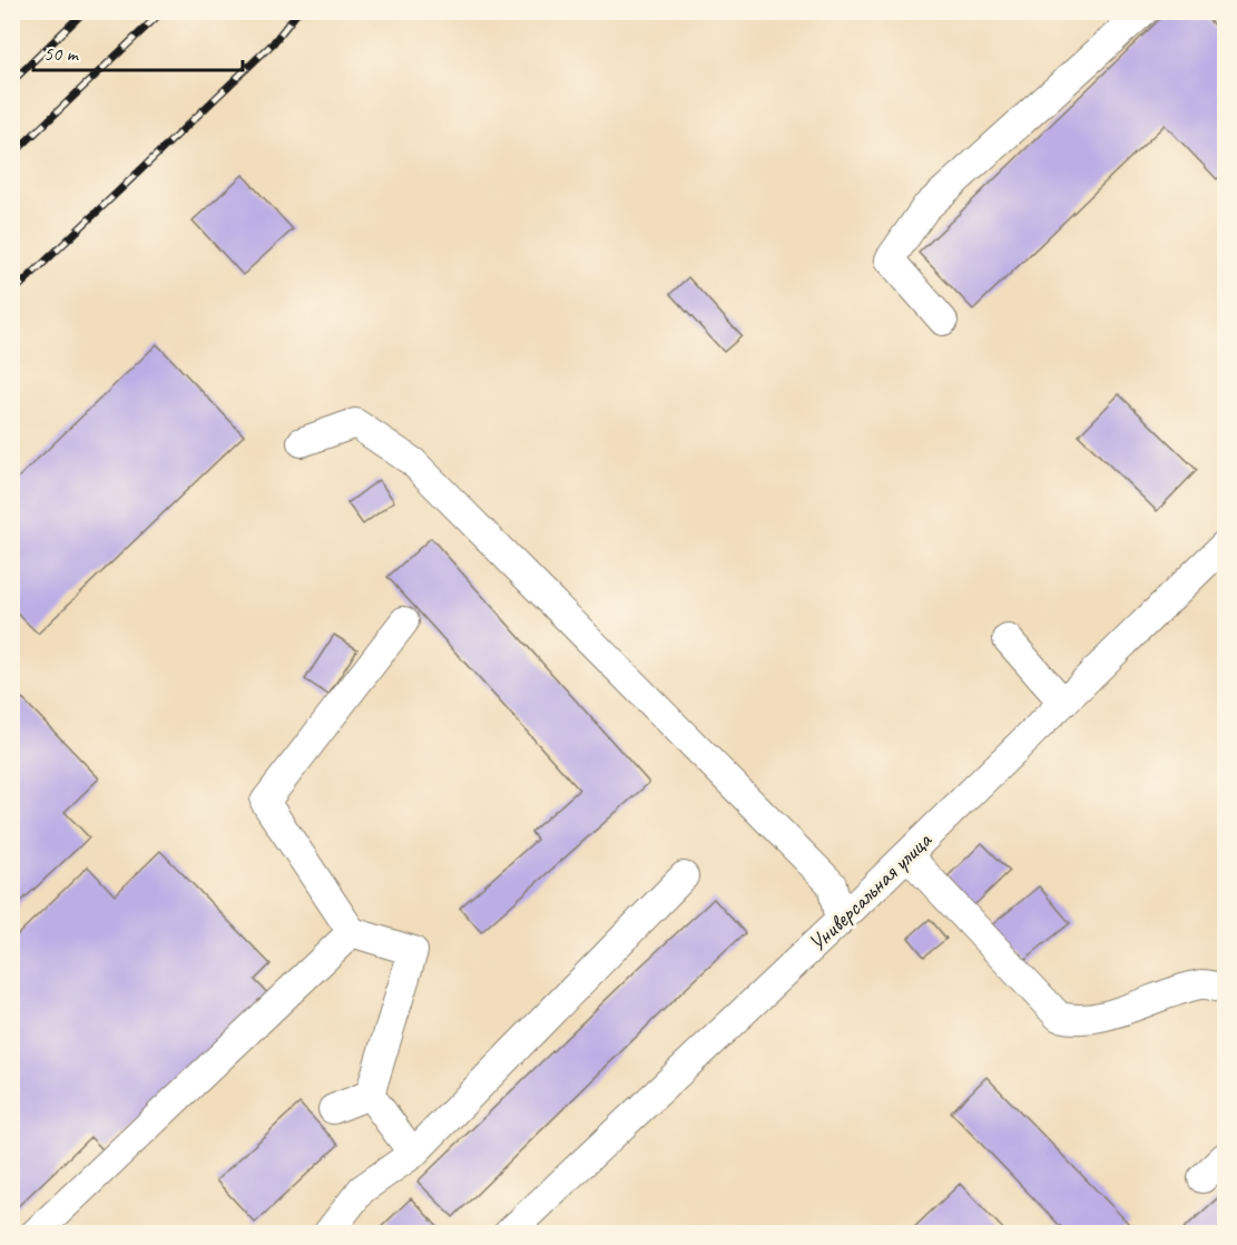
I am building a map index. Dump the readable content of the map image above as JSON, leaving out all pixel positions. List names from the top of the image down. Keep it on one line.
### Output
{"streets":{"street":["Универсальная улица"]},"scale_bar":"50 m"}
